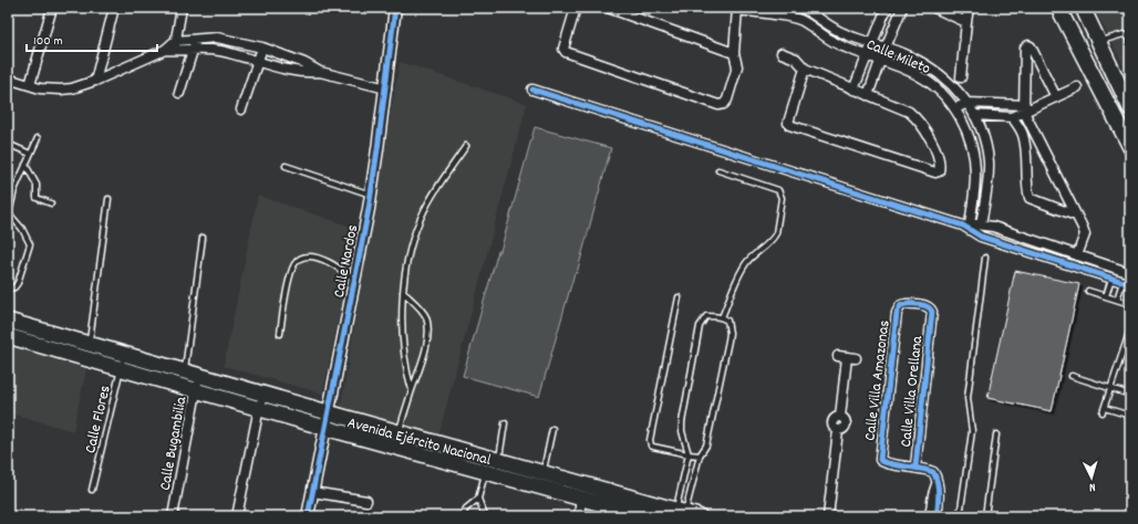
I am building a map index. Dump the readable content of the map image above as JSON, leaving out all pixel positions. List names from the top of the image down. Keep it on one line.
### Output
{"streets":{"main road":["Avenida Ejército Nacional"],"street":["Calle Mileto","Calle Nardos","Calle Villa Amazonas","Calle Villa Orellana","Calle Bugambilia"],"lane":["Calle Flores"]},"crossings":[["Calle Nardos","Avenida Ejército Nacional"],["Calle Villa Amazonas","Calle Villa Orellana"],["Calle Flores","Avenida Ejército Nacional"],["Avenida Ejército Nacional","Calle Bugambilia"]],"scale_bar":"100 m","north":"bottom"}
